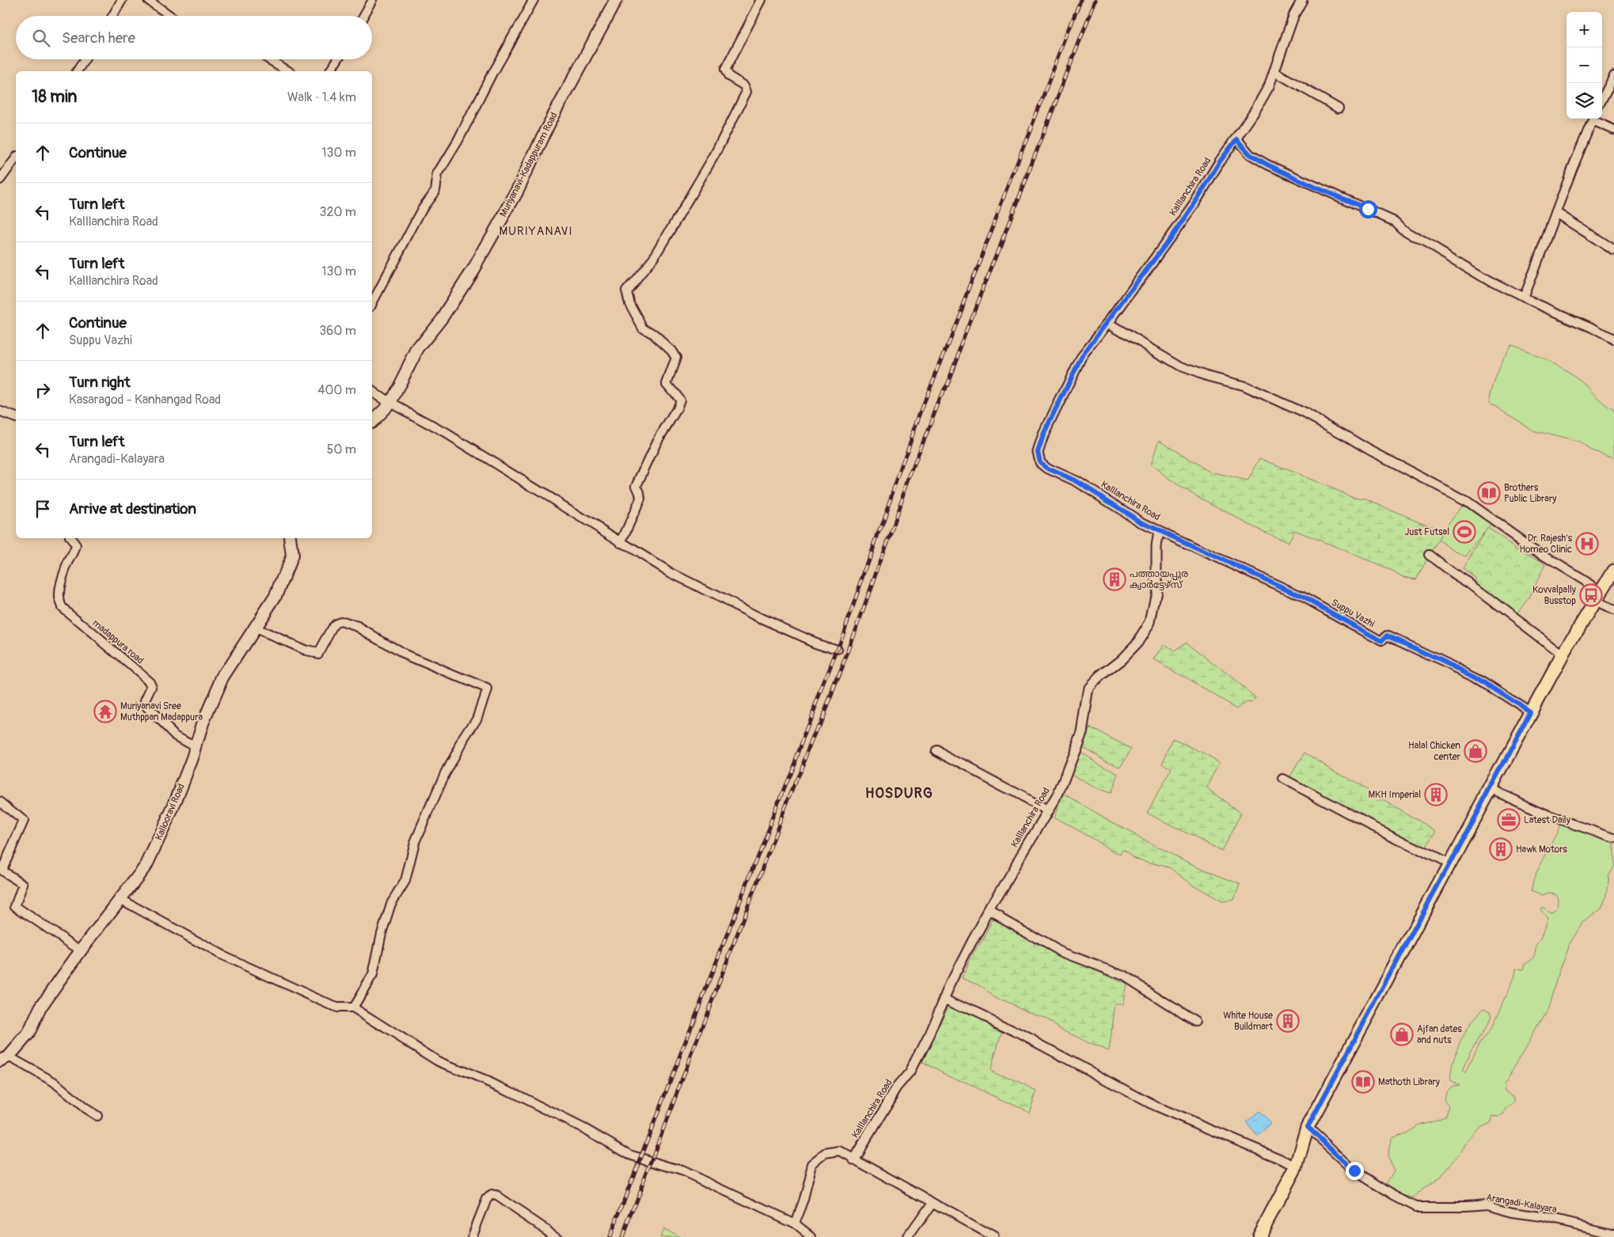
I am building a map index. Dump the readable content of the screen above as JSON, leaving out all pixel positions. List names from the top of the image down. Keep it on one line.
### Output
{"streets":{"main road":["Muriyanavi-Kadappuram Road","Kallooravi Road"],"street":["Kalllanchira Road","Suppu Vazhi","madappura road","Arangadi-Kalayara"]},"crossings":[["Kalllanchira Road","Suppu Vazhi"],["madappura road","Kallooravi Road"]],"districts":["MURIYANAVI","HOSDURG"],"places":{"library":["Brothers Public Library","Mathoth Library"],"sports":["Just Futsal"],"hospital":["Dr. Rajesh's Homeo Clinic"],"building":["പത്തായപ്പുര ക്വാർട്ടേഴ്സ്","MKH Imperial","Hawk Motors","White House Buildmart"],"bus stop":["Kovvalpally Busstop"],"temple":["Muriyanavi Sree Muthppan Madappura"],"shop":["Halal Chicken center","Ajfan dates and nuts"],"office":["Latest Daily"]},"page":{"map_buttons":["+","−"],"search":"Search here","heading":["18 min","Walk · 1.4 km"],"list":[["Continue","130 m"],["Turn left","Kalllanchira Road","320 m"],["Turn left","Kalllanchira Road","130 m"],["Continue","Suppu Vazhi","360 m"],["Turn right","Kasaragod - Kanhangad Road","400 m"],["Turn left","Arangadi-Kalayara","50 m"],"Arrive at destination"]}}
